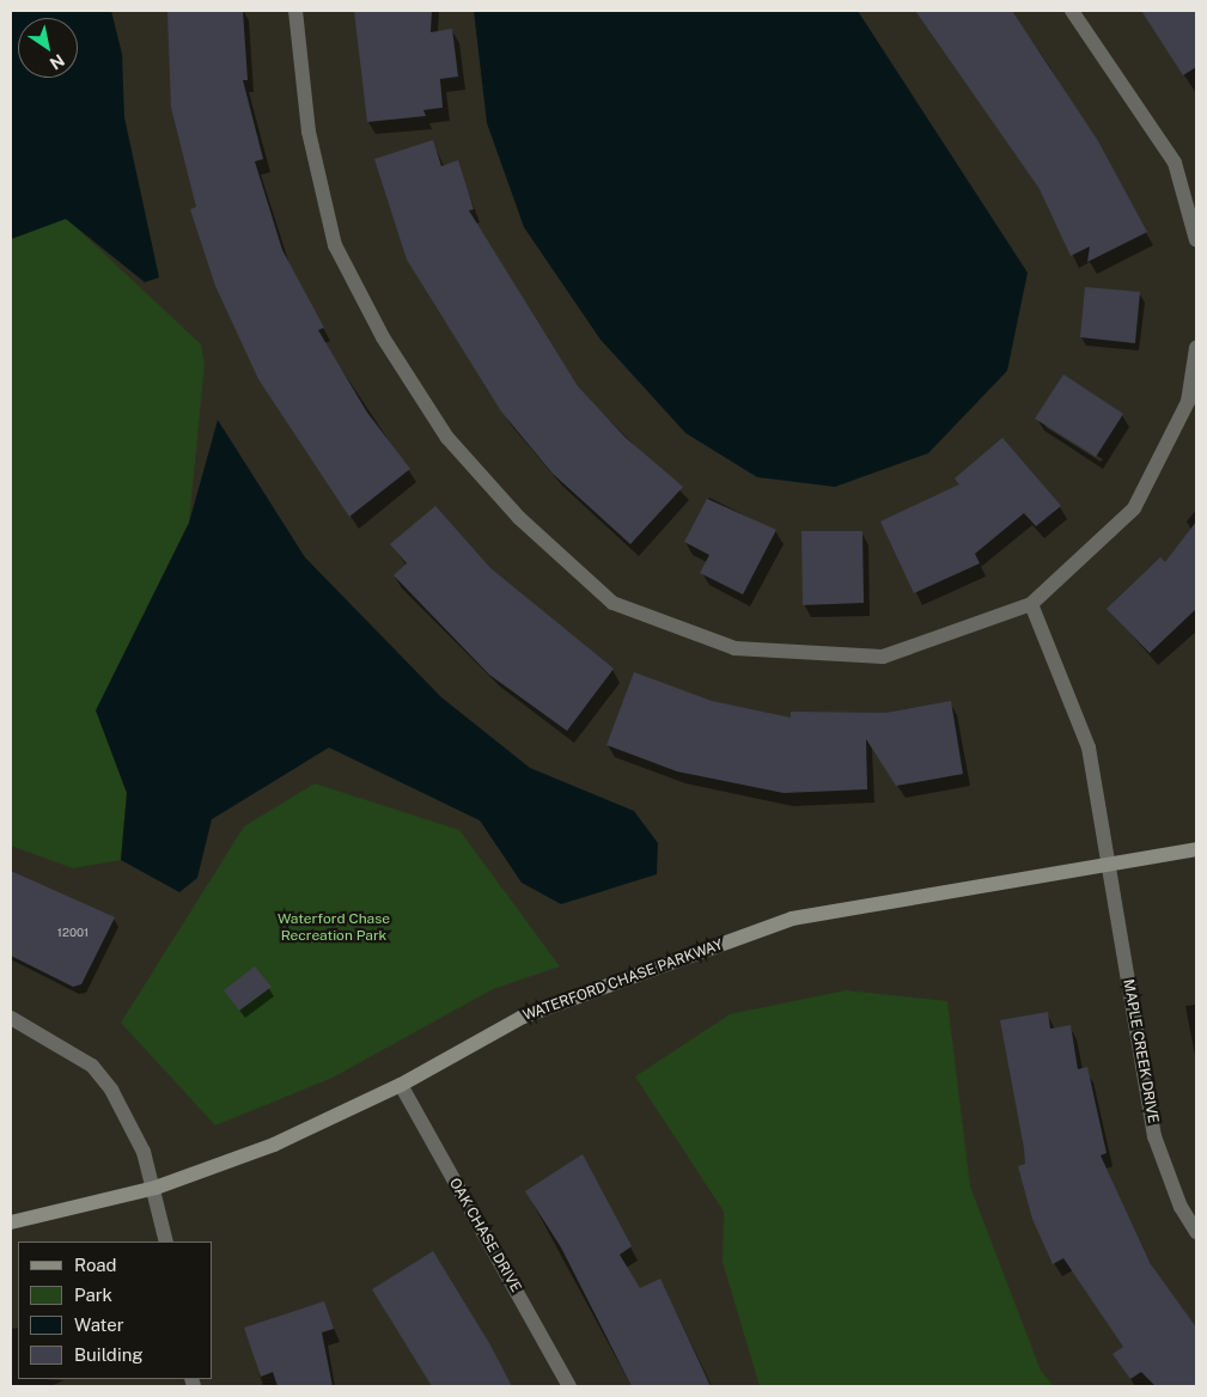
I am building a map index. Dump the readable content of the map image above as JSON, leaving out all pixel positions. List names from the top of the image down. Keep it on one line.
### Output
{"streets":{"street":["WATERFORD CHASE PARKWAY","MAPLE CREEK DRIVE","OAK CHASE DRIVE"]},"crossings":[["WATERFORD CHASE PARKWAY","MAPLE CREEK DRIVE"],["WATERFORD CHASE PARKWAY","OAK CHASE DRIVE"]],"parks":["Waterford Chase Recreation Park"],"house_numbers":["12001"],"legend":["Road","Park","Water","Building"],"north":"bottom right"}
